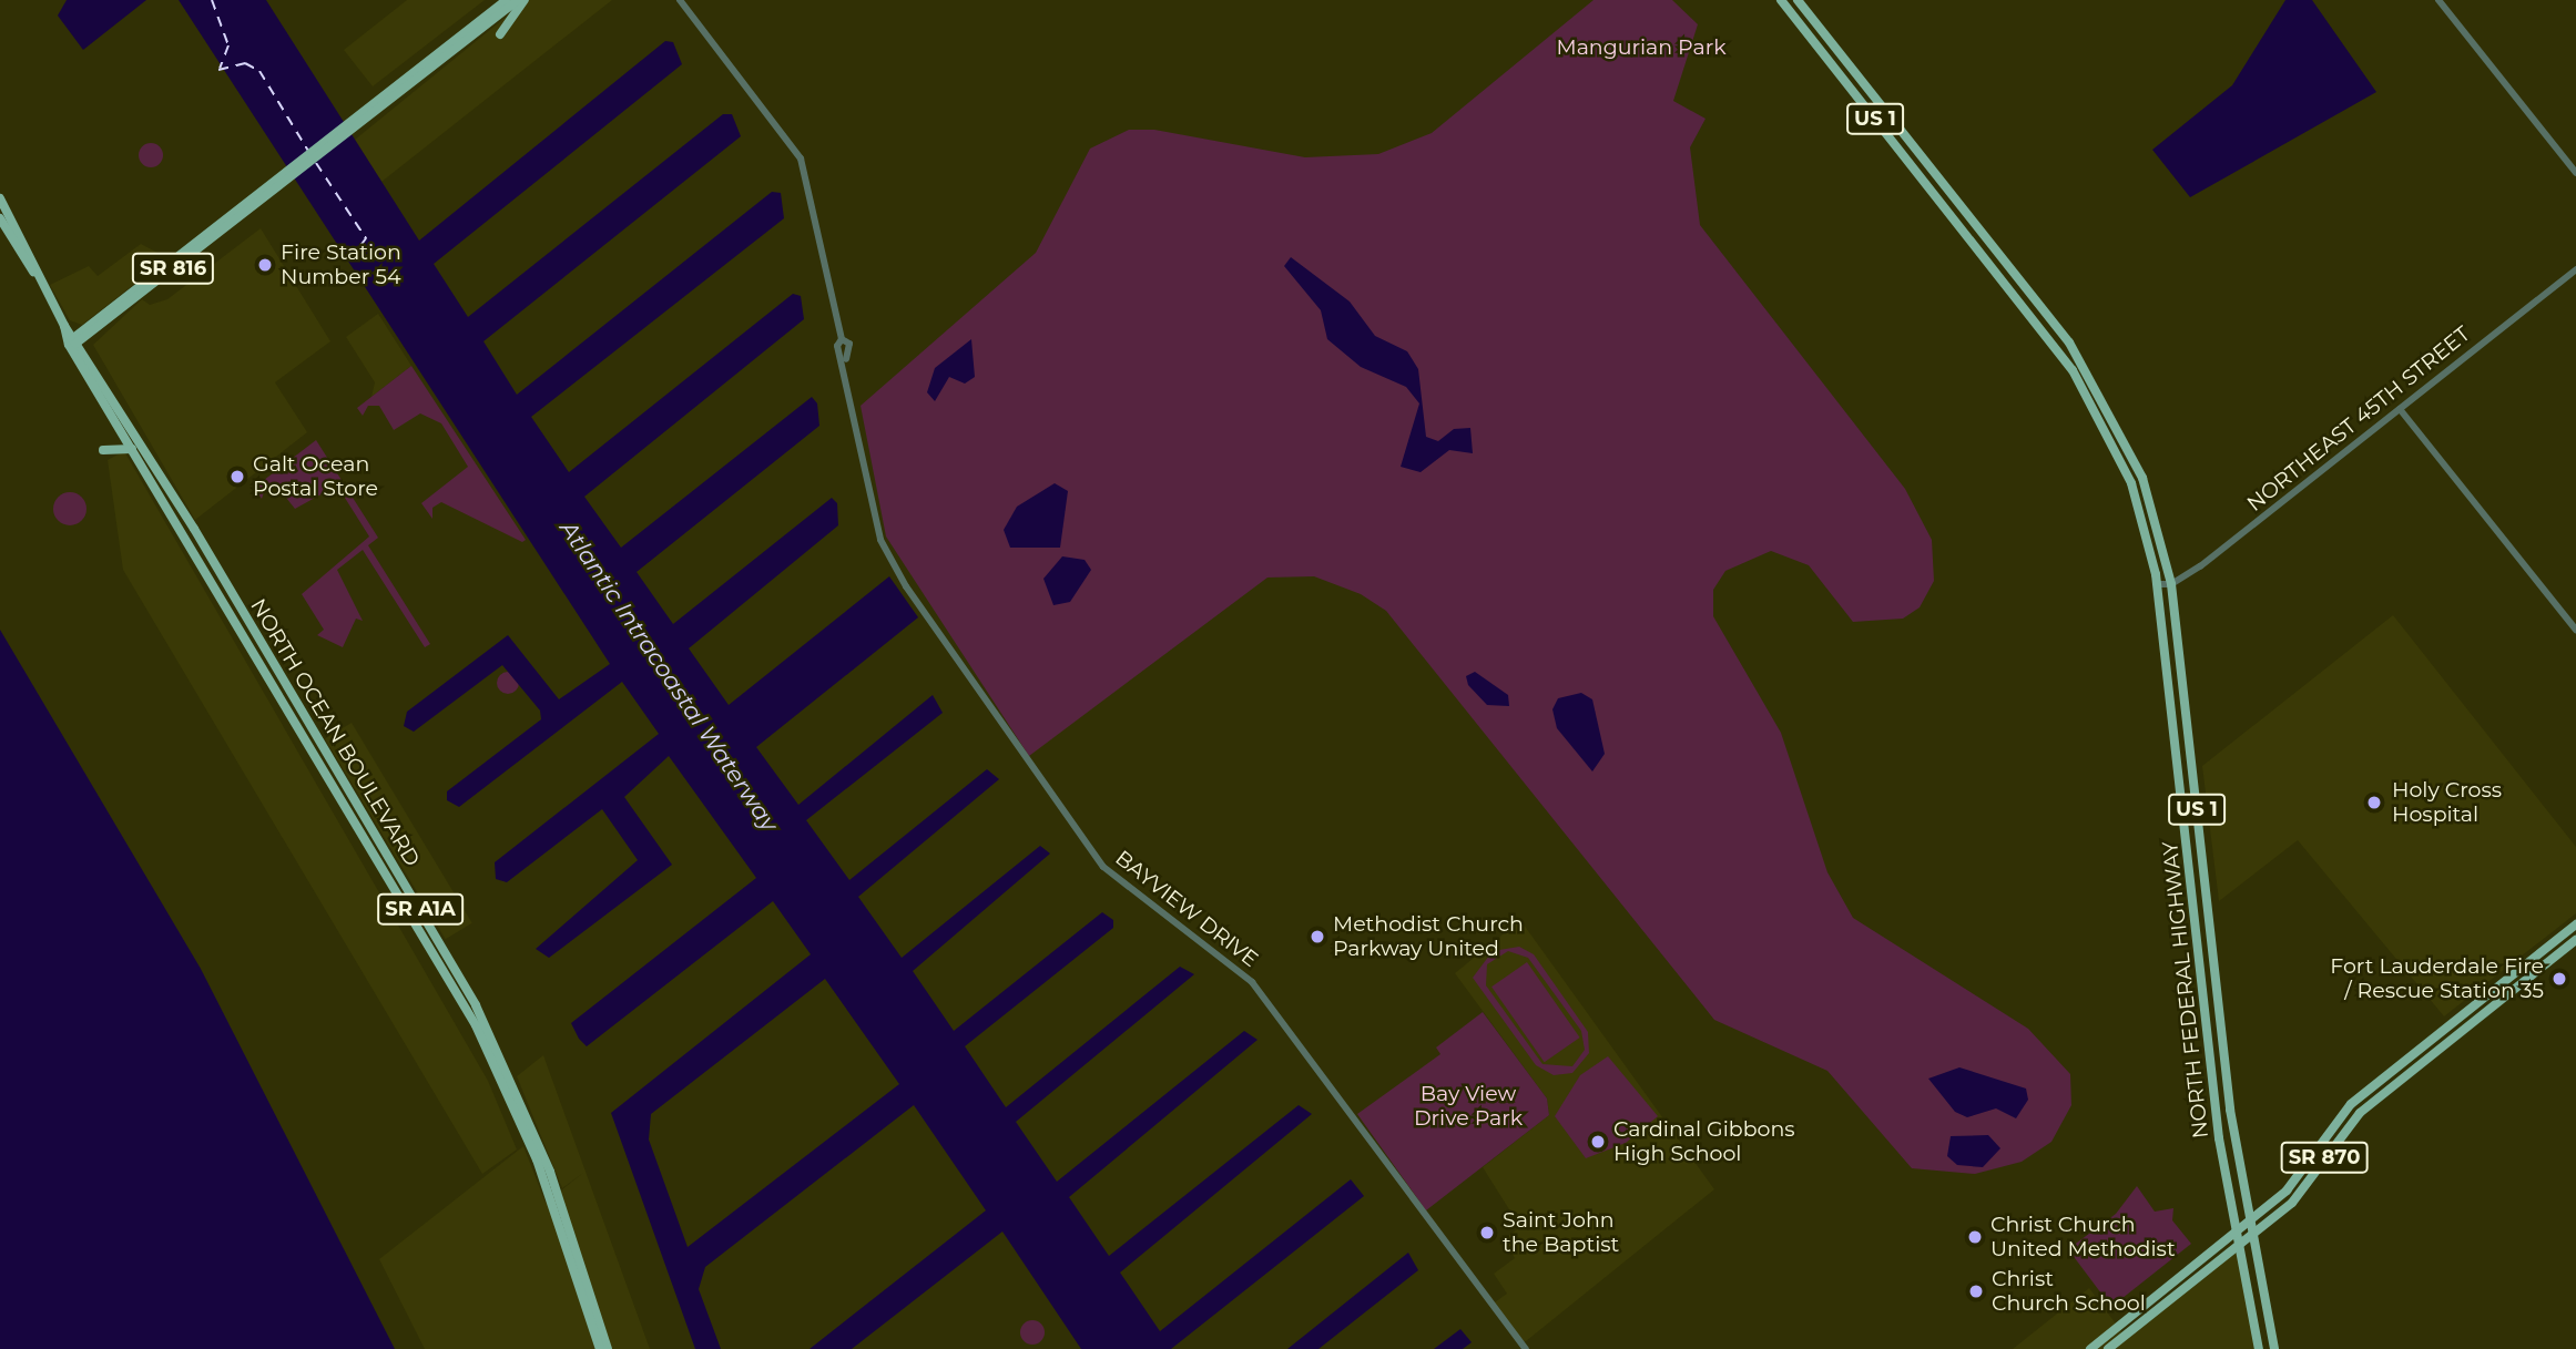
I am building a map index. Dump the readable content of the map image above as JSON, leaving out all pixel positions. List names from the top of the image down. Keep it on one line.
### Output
{"streets":{"main road":["US 1","SR 816","NORTH OCEAN BOULEVARD","SR A1A","NORTH FEDERAL HIGHWAY","SR 870"],"street":["NORTHEAST 45TH STREET","BAYVIEW DRIVE"]},"crossings":[["SR 816","NORTH OCEAN BOULEVARD"],["NORTHEAST 45TH STREET","NORTH FEDERAL HIGHWAY"],["NORTH FEDERAL HIGHWAY","SR 870"]],"water":["Atlantic Intracoastal Waterway"],"parks":["Mangurian Park","Bay View Drive Park"],"places":["Fire Station Number 54","Galt Ocean Postal Store","Holy Cross Hospital","Methodist Church Parkway United","Fort Lauderdale Fire / Rescue Station 35","Cardinal Gibbons High School","Saint John the Baptist","Christ Church United Methodist","Christ Church School"]}
